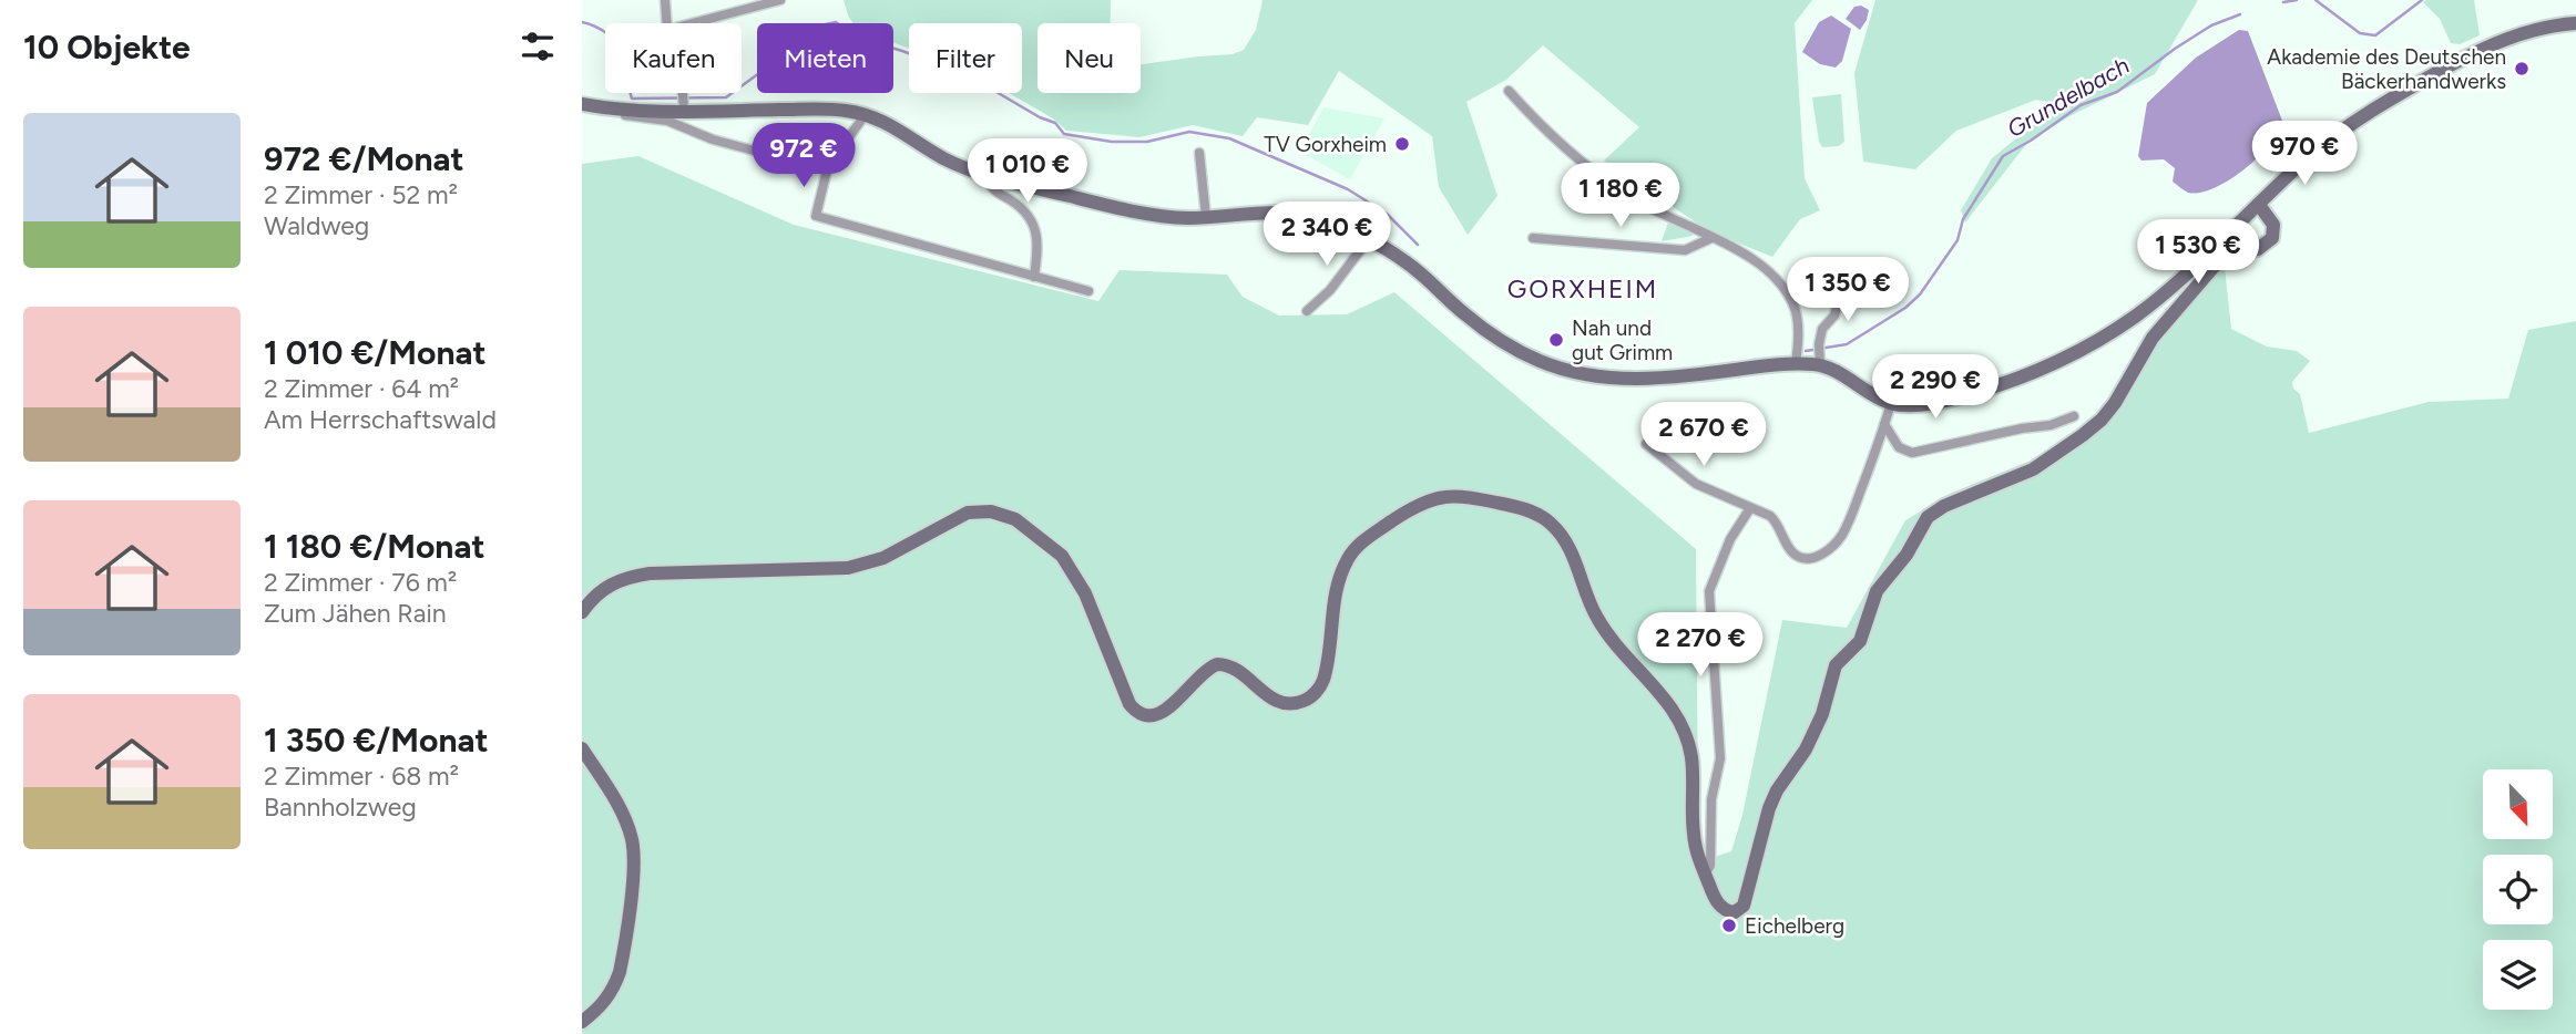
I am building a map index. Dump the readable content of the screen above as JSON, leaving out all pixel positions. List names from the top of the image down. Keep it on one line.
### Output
{"districts":["GORXHEIM"],"water":["Grundelbach"],"places":["Akademie des Deutschen Bäckerhandwerks","TV Gorxheim","Nah und gut Grimm","Eichelberg"],"north":"bottom right","page":{"heading":"10 Objekte","chip":["Kaufen","Mieten","Filter","Neu"],"list":[{"name":"972 €/Monat","note":"2 Zimmer · 52 m² · Waldweg"},{"name":"1 010 €/Monat","note":"2 Zimmer · 64 m² · Am Herrschaftswald"},{"name":"1 180 €/Monat","note":"2 Zimmer · 76 m² · Zum Jähen Rain"},{"name":"1 350 €/Monat","note":"2 Zimmer · 68 m² · Bannholzweg"}],"price":["970 €","972 €","1 010 €","1 180 €","2 340 €","1 530 €","1 350 €","2 290 €","2 670 €","2 270 €"]}}
